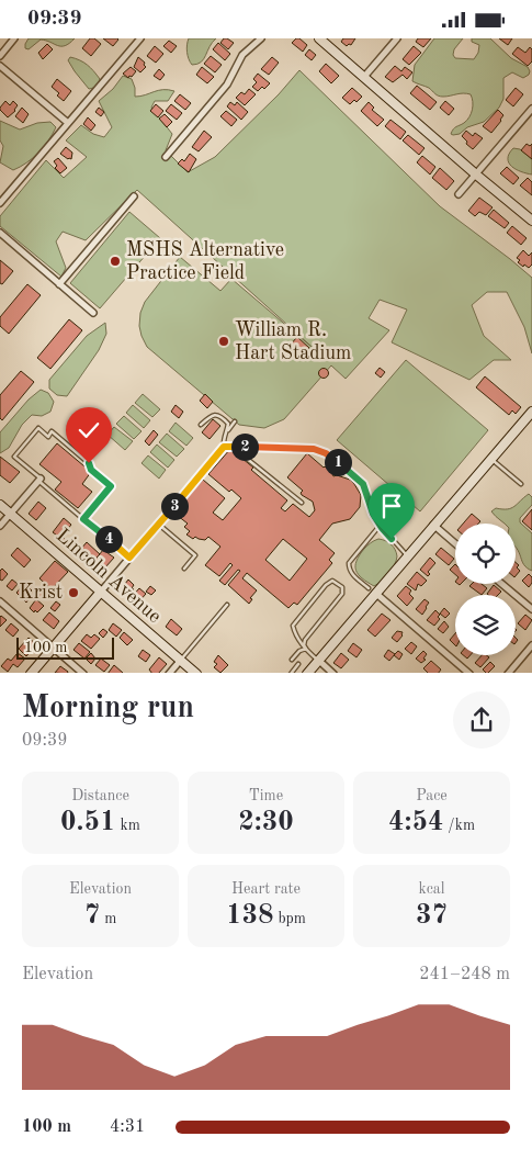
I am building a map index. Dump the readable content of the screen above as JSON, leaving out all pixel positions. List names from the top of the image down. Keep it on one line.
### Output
{"streets":{"street":["Lincoln Avenue"]},"places":["MSHS Alternative Practice Field","William R. Hart Stadium","Krist"],"scale_bar":"100 m","page":{"status":"09:39","pins":["2","1","3","4"],"scale":"100 m","heading":["Morning run","09:39"],"stats":[["Distance","0.51 km"],["Time","2:30"],["Pace","4:54 /km"],["Elevation","7 m"],["Heart rate","138 bpm"],["kcal","37"]],"chart":["Elevation","241–248 m"],"list":[{"name":"100 m","note":"4:31"}]}}
